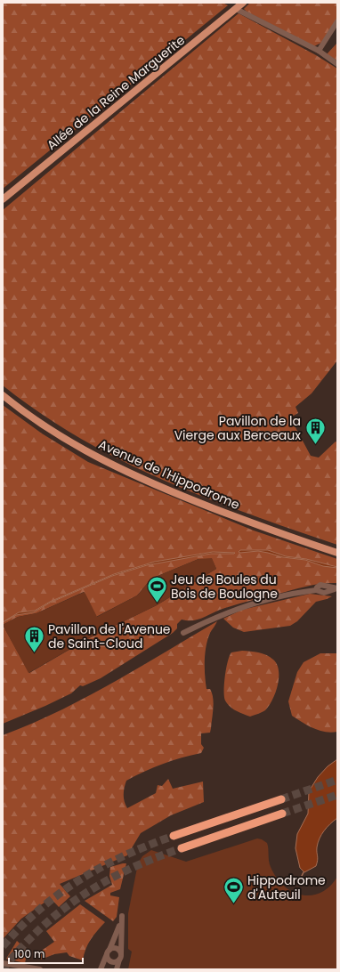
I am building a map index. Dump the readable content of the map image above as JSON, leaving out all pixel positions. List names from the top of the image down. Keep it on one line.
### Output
{"streets":{"main road":["Allée de la Reine Marguerite","Avenue de l'Hippodrome"]},"places":{"building":["Pavillon de la Vierge aux Berceaux","Pavillon de l'Avenue de Saint-Cloud"],"sports":["Jeu de Boules du Bois de Boulogne","Hippodrome d'Auteuil"]},"scale_bar":"100 m"}
